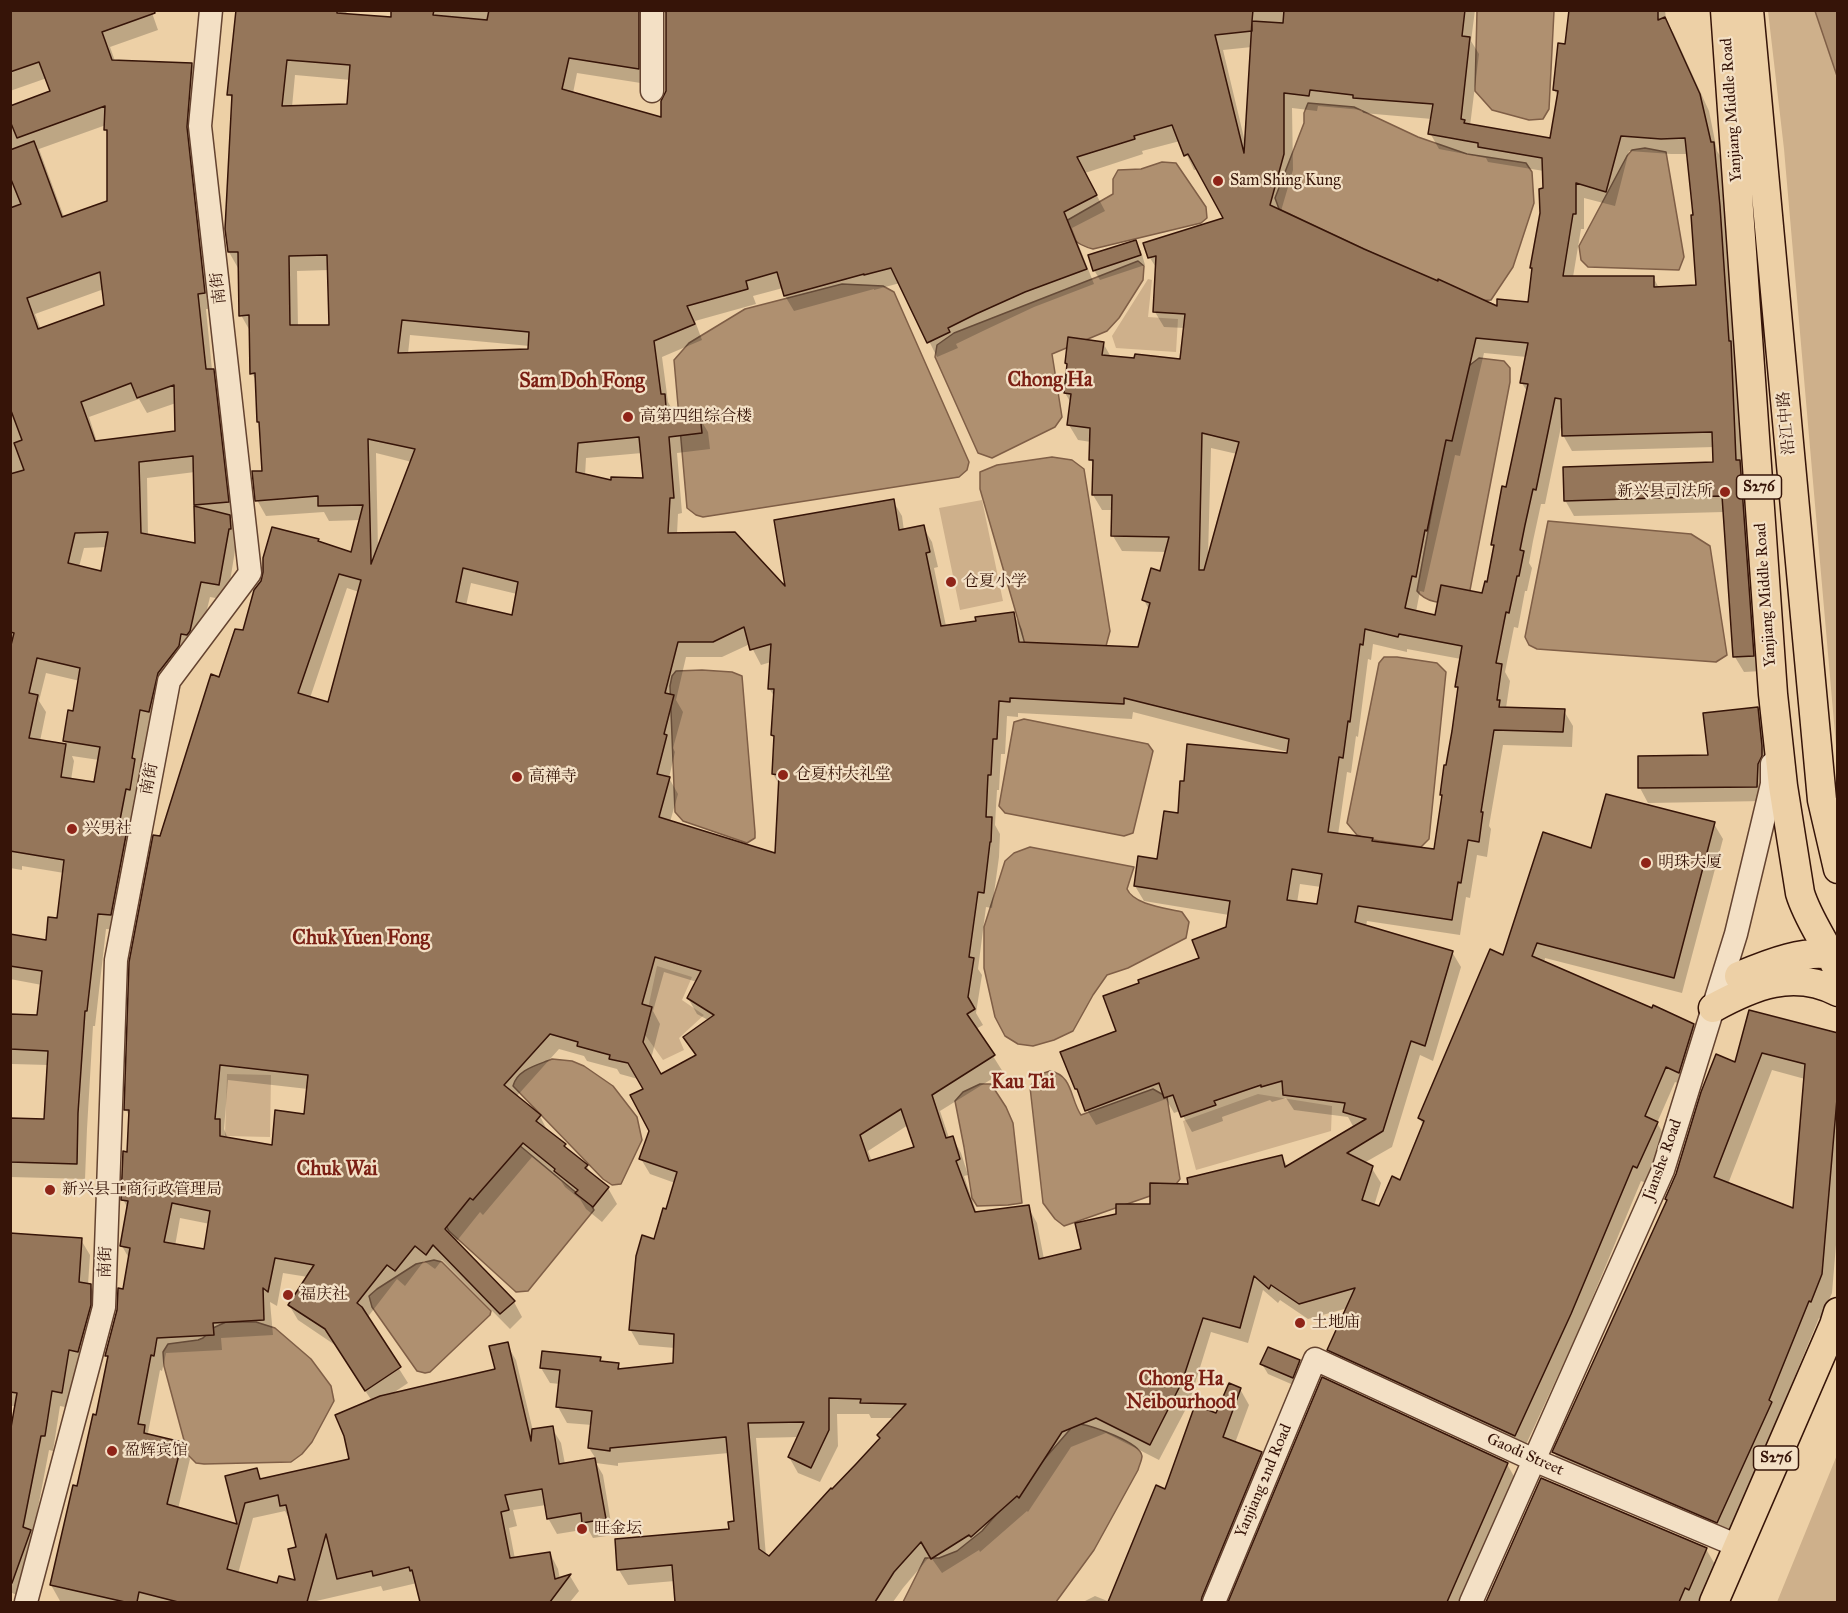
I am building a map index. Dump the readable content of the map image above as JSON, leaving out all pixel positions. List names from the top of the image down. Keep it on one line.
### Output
{"streets":{"main road":["Yanjiang Middle Road","沿江中路","S276"],"street":["南街","Jianshe Road","Gaodi Street","Yanjiang 2nd Road"]},"crossings":[["Yanjiang Middle Road","Jianshe Road"],["S276","Gaodi Street"],["Jianshe Road","Gaodi Street"],["Gaodi Street","Yanjiang 2nd Road"]],"districts":["Chong Ha","Sam Doh Fong","Chuk Yuen Fong","Kau Tai","Chuk Wai","Chong Ha Neibourhood"],"places":["Sam Shing Kung","高第四组综合楼","新兴县司法所","仓夏小学","仓夏村大礼堂","高禅寺","兴男社","明珠大厦","新兴县工商行政管理局","福庆社","土地庙","盈辉宾馆","旺金坛"]}
